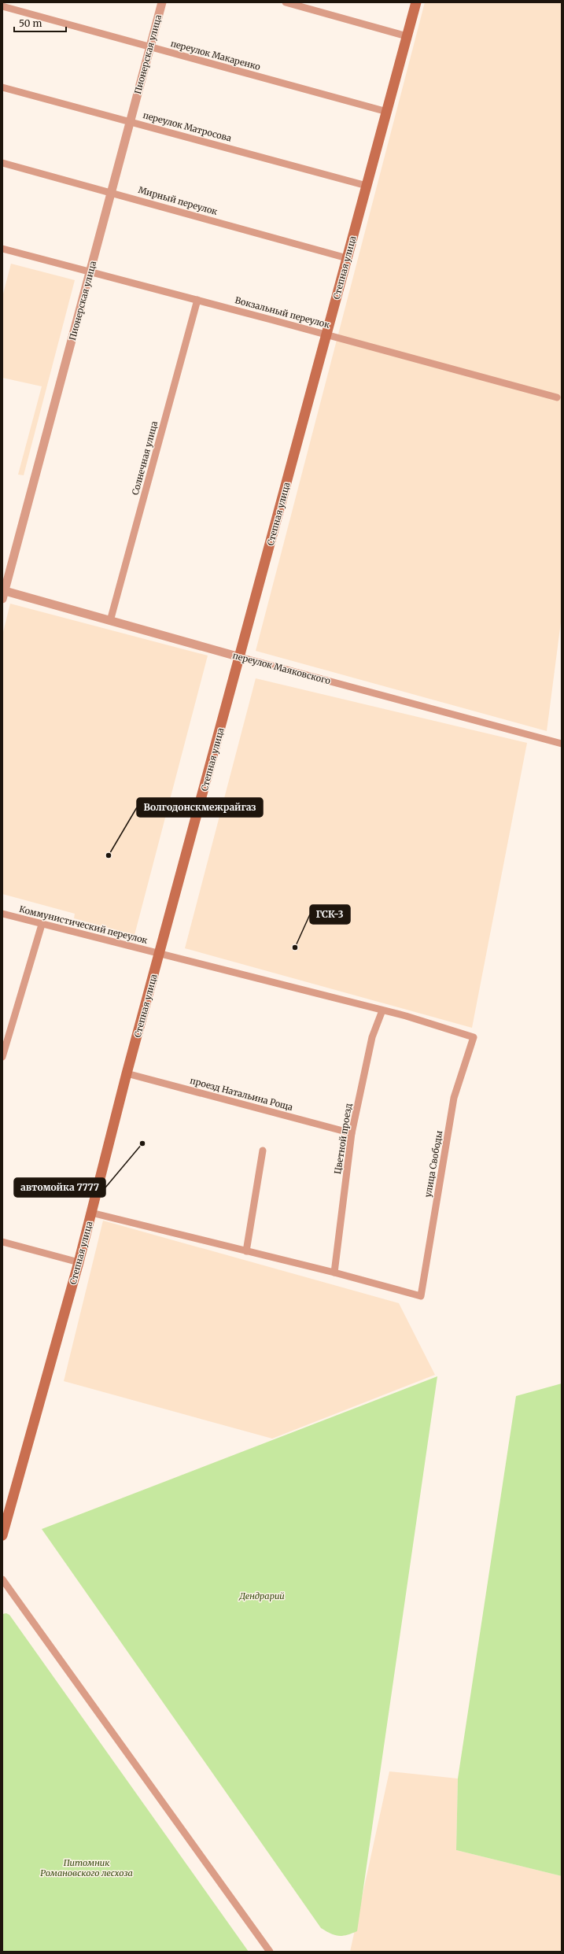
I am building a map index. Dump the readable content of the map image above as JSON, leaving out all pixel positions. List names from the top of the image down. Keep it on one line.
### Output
{"streets":{"main road":["Степная улица"],"street":["Пионерская улица","переулок Макаренко","переулок Матросова","Мирный переулок","Вокзальный переулок","Солнечная улица","переулок Маяковского","Коммунистический переулок","проезд Натальина Роща","Цветной проезд","улица Свободы"]},"crossings":[["Пионерская улица","переулок Макаренко"],["Пионерская улица","переулок Матросова"],["Пионерская улица","Мирный переулок"],["Пионерская улица","Вокзальный переулок"],["Пионерская улица","переулок Маяковского"],["переулок Макаренко","Степная улица"],["переулок Матросова","Степная улица"],["Мирный переулок","Степная улица"],["Степная улица","Вокзальный переулок"],["Степная улица","переулок Маяковского"],["Степная улица","Коммунистический переулок"],["Степная улица","проезд Натальина Роща"],["Вокзальный переулок","Солнечная улица"],["Солнечная улица","переулок Маяковского"],["Коммунистический переулок","Цветной проезд"],["Коммунистический переулок","улица Свободы"],["проезд Натальина Роща","Цветной проезд"],["Цветной проезд","улица Свободы"]],"parks":["Дендрарий","Питомник Романовского лесхоза"],"places":["Волгодонскмежрайгаз","ГСК-3","автомойка 7777"],"scale_bar":"50 m"}
